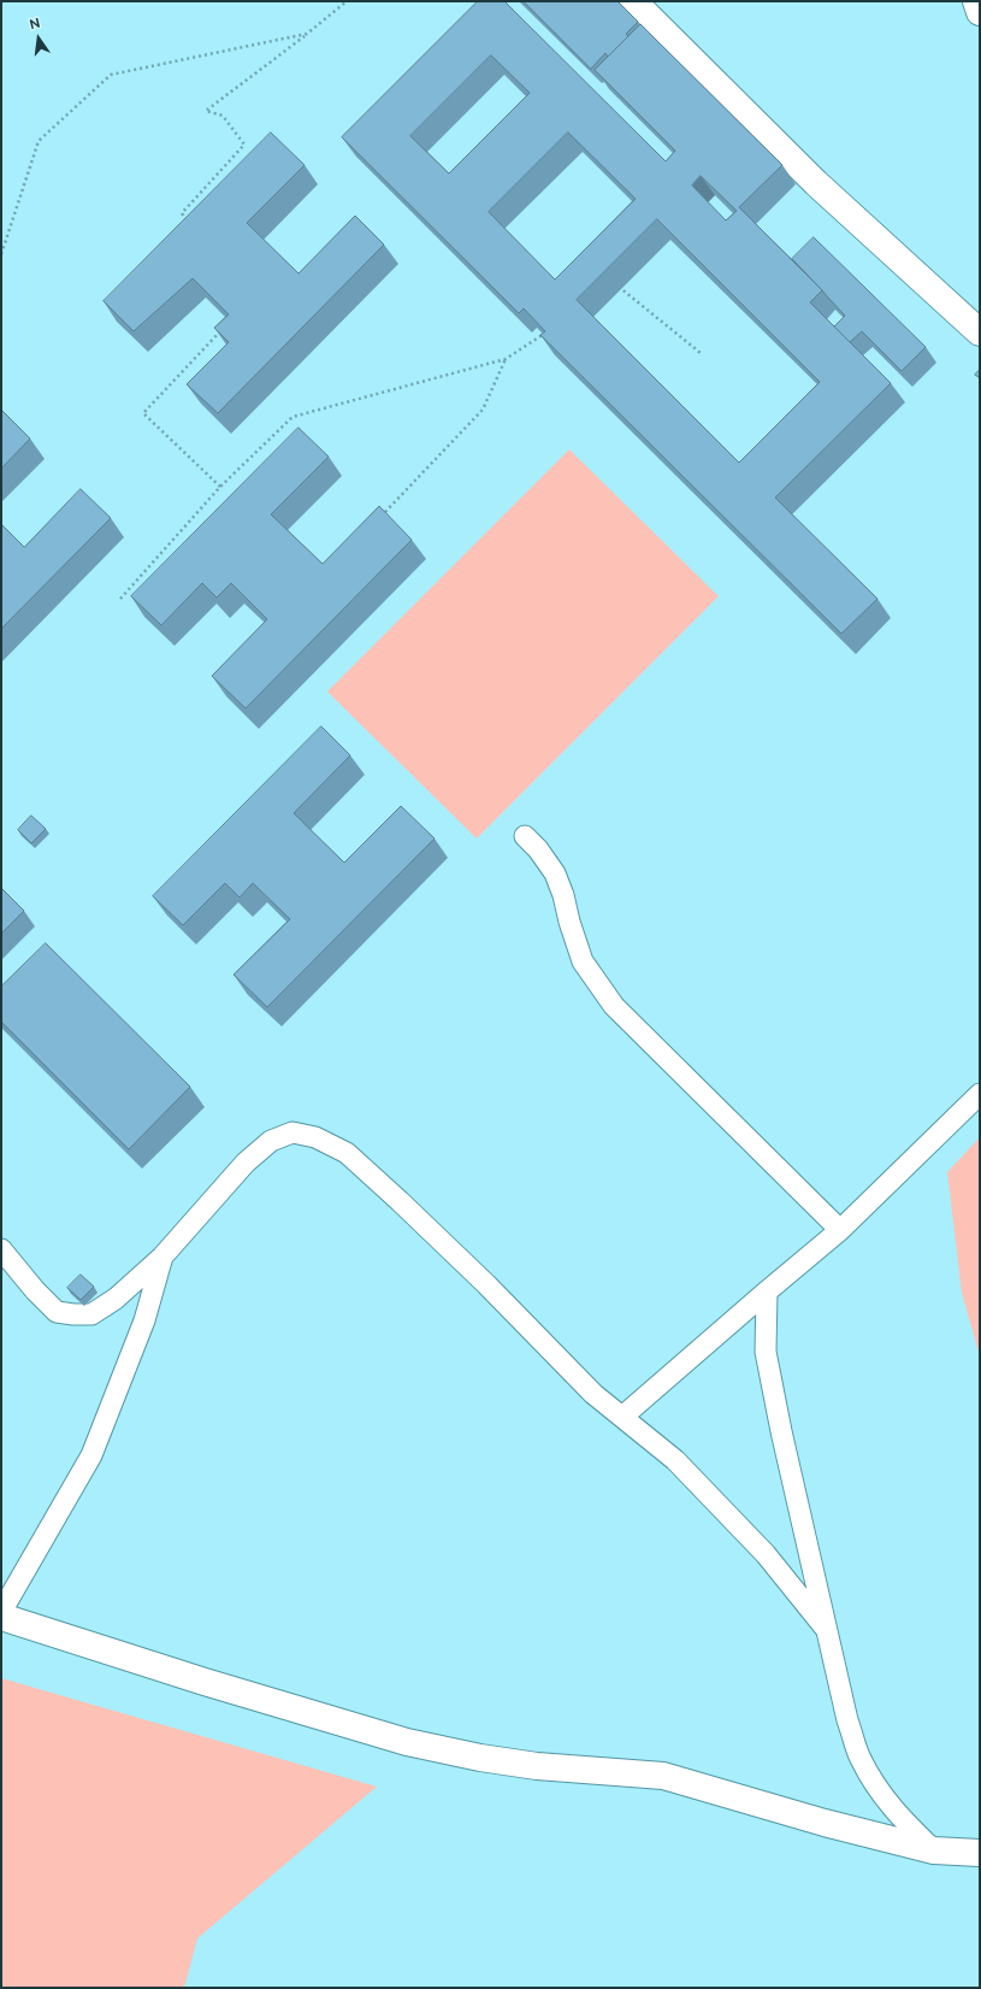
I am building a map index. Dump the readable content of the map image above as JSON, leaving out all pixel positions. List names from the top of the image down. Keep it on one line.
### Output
{"north":"top"}
